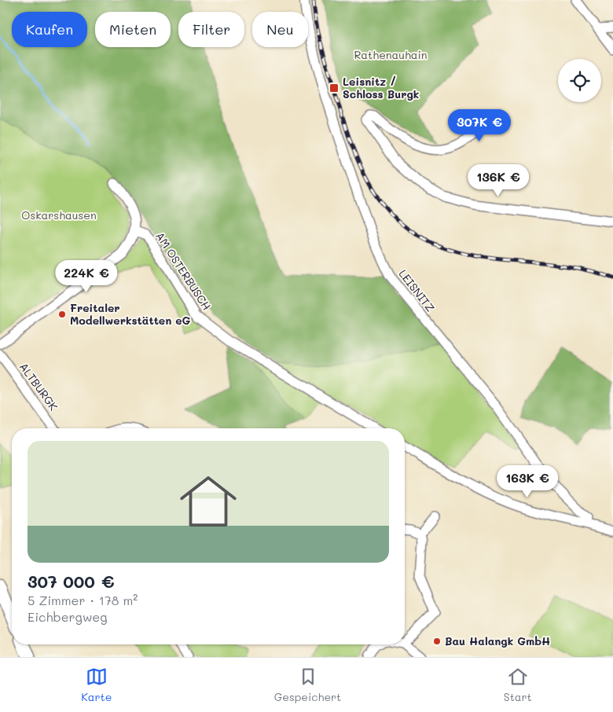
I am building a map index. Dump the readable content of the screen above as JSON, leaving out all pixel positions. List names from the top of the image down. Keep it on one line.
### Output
{"streets":{"street":["AM OSTERBUSCH","LEISNITZ","ALTBURGK"]},"parks":["Rathenauhain","Oskarshausen"],"places":{"transit":["Leisnitz / Schloss Burgk"],"other":["Freitaler Modellwerkstätten eG","Bau Halangk GmbH"]},"page":{"chip":["Kaufen","Mieten","Filter","Neu"],"price":["307K €","136K €","224K €","163K €"],"list":[{"name":"307 000 €","note":"5 Zimmer · 178 m² · Eichbergweg"}],"tabs":["Karte","Gespeichert","Start"]}}
